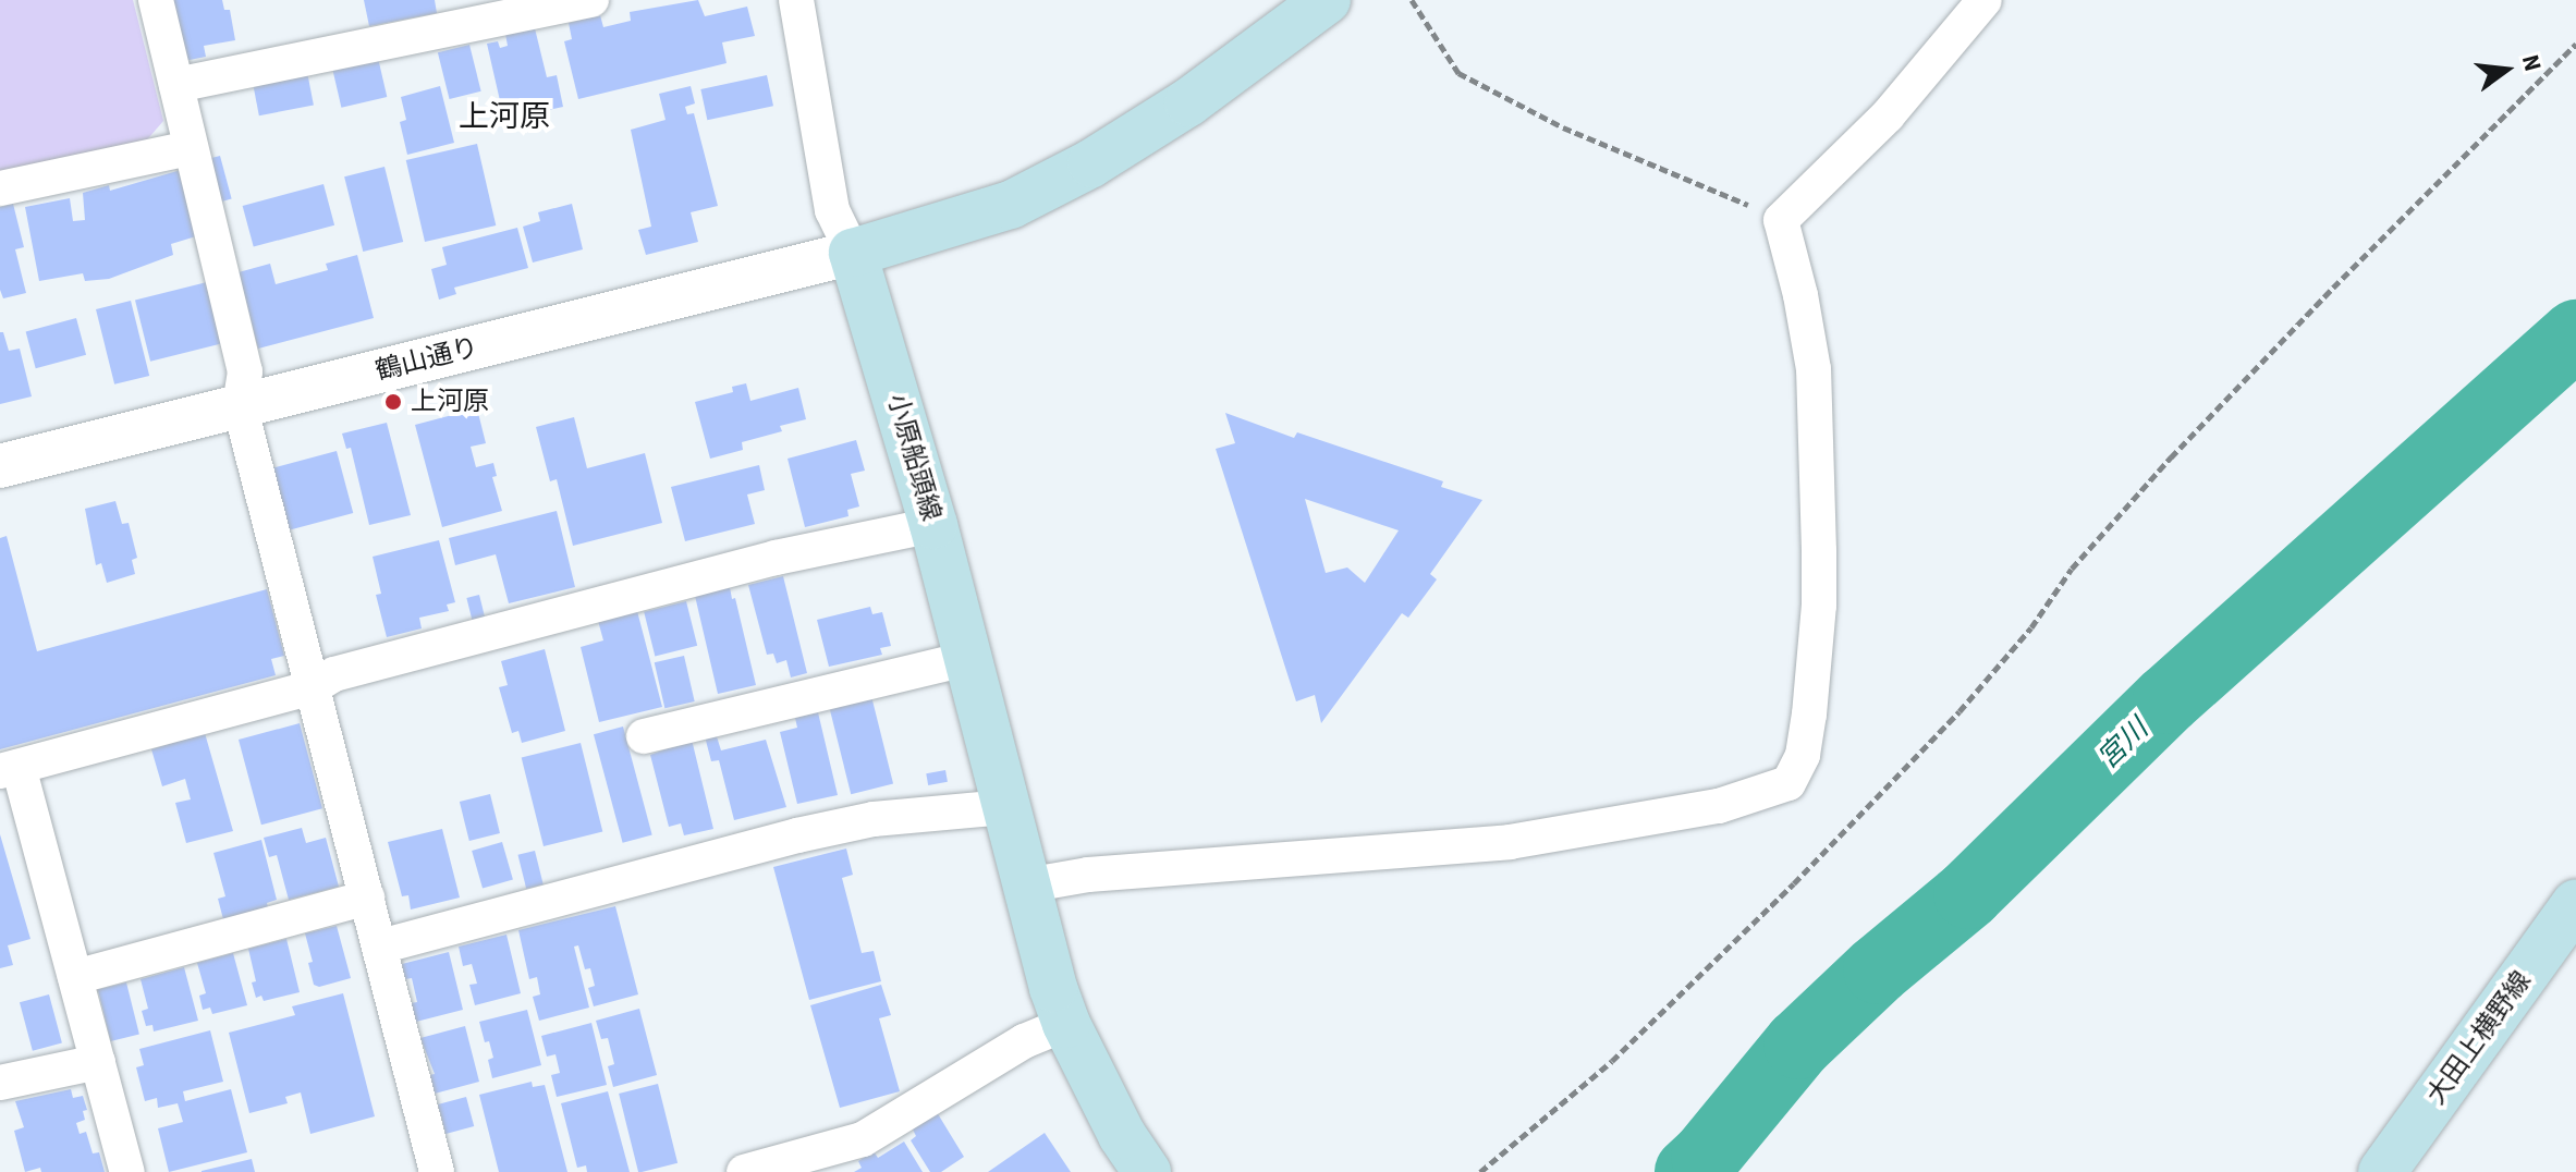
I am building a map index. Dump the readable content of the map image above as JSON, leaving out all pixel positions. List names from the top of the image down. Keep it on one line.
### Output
{"streets":{"main road":["小原船頭線","大田上横野線"],"street":["鶴山通り"]},"crossings":[["鶴山通り","小原船頭線"]],"districts":["上河原"],"water":["宮川"],"places":["上河原"],"north":"right"}
